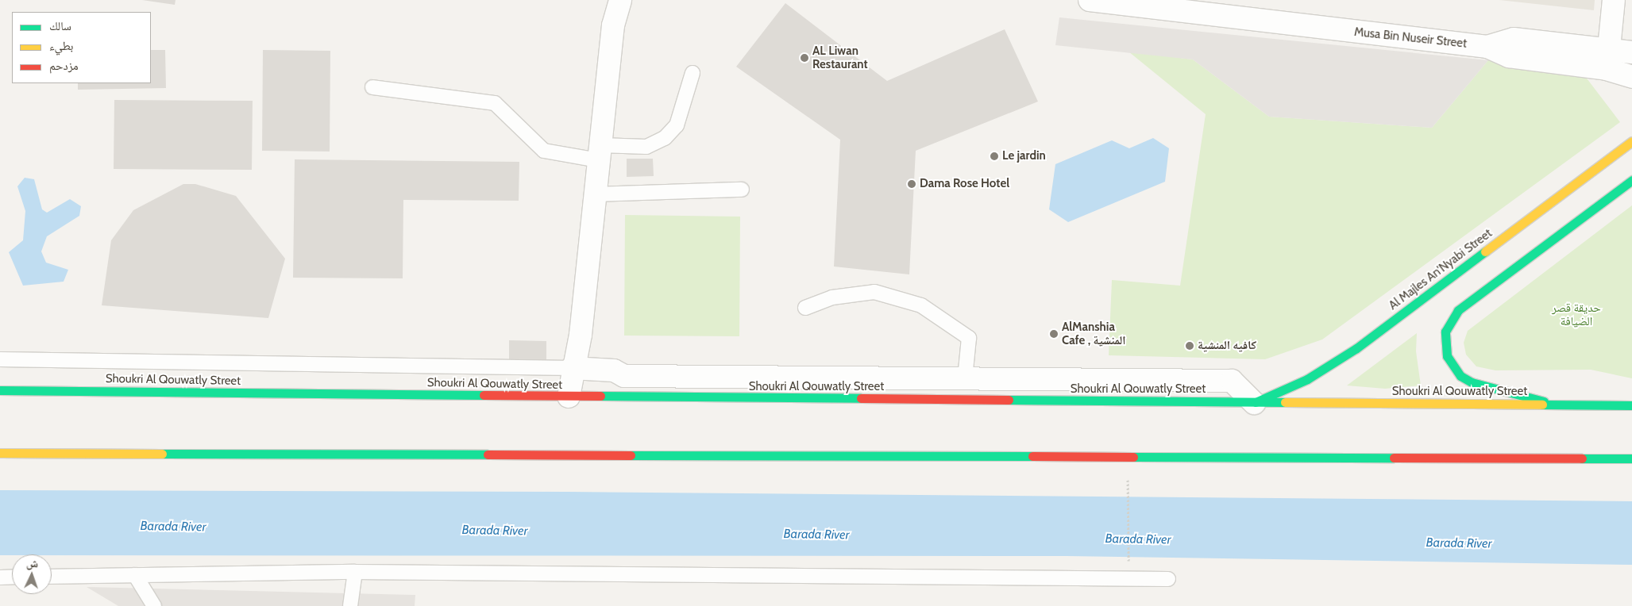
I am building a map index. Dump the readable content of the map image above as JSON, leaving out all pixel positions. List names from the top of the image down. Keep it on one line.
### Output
{"streets":{"main road":["Al Majles An'Nyabi Street","Shoukri Al Qouwatly Street"],"street":["Musa Bin Nuseir Street"]},"crossings":[["Al Majles An'Nyabi Street","Shoukri Al Qouwatly Street"]],"water":["Barada River"],"parks":["حديقة قصر الضيافة"],"places":["AL Liwan Restaurant","Le jardin","Dama Rose Hotel","AlManshia Cafe , المنشية","كافيه المنشية"],"legend":["سالك","بطيء","مزدحم"],"north":"top"}
